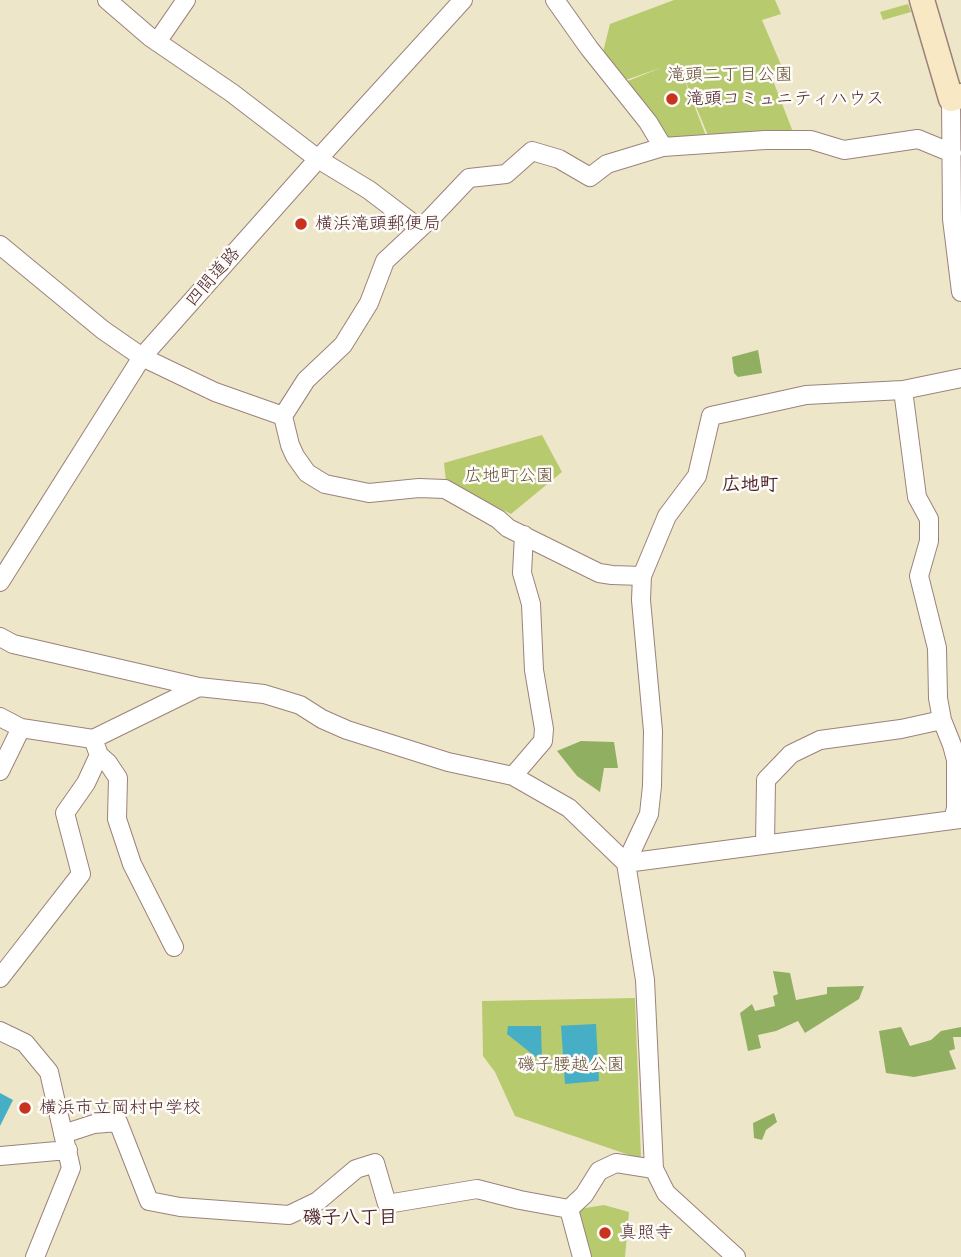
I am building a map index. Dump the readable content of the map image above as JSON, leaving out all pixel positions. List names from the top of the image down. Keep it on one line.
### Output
{"streets":{"street":["四間道路"]},"districts":["広地町","磯子八丁目"],"parks":["滝頭二丁目公園","広地町公園","磯子腰越公園"],"places":["滝頭コミュニティハウス","横浜滝頭郵便局","横浜市立岡村中学校","真照寺"]}
